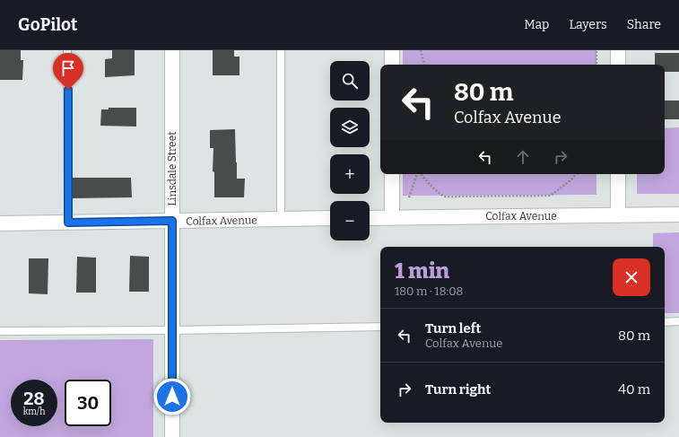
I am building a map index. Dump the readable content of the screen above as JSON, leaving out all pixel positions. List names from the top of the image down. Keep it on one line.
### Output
{"streets":{"street":["Linsdale Street","Colfax Avenue"]},"crossings":[["Linsdale Street","Colfax Avenue"]],"page":{"header":"GoPilot","nav":["Map","Layers","Share"],"map_buttons":["+","−"],"turn":["80 m","Colfax Avenue"],"heading":["1 min","180 m · 18:08"],"list":[{"name":"Turn left","note":"Colfax Avenue","value":"80 m"},{"name":"Turn right","value":"40 m"}],"speed":"28 km/h","limit":"30"}}
